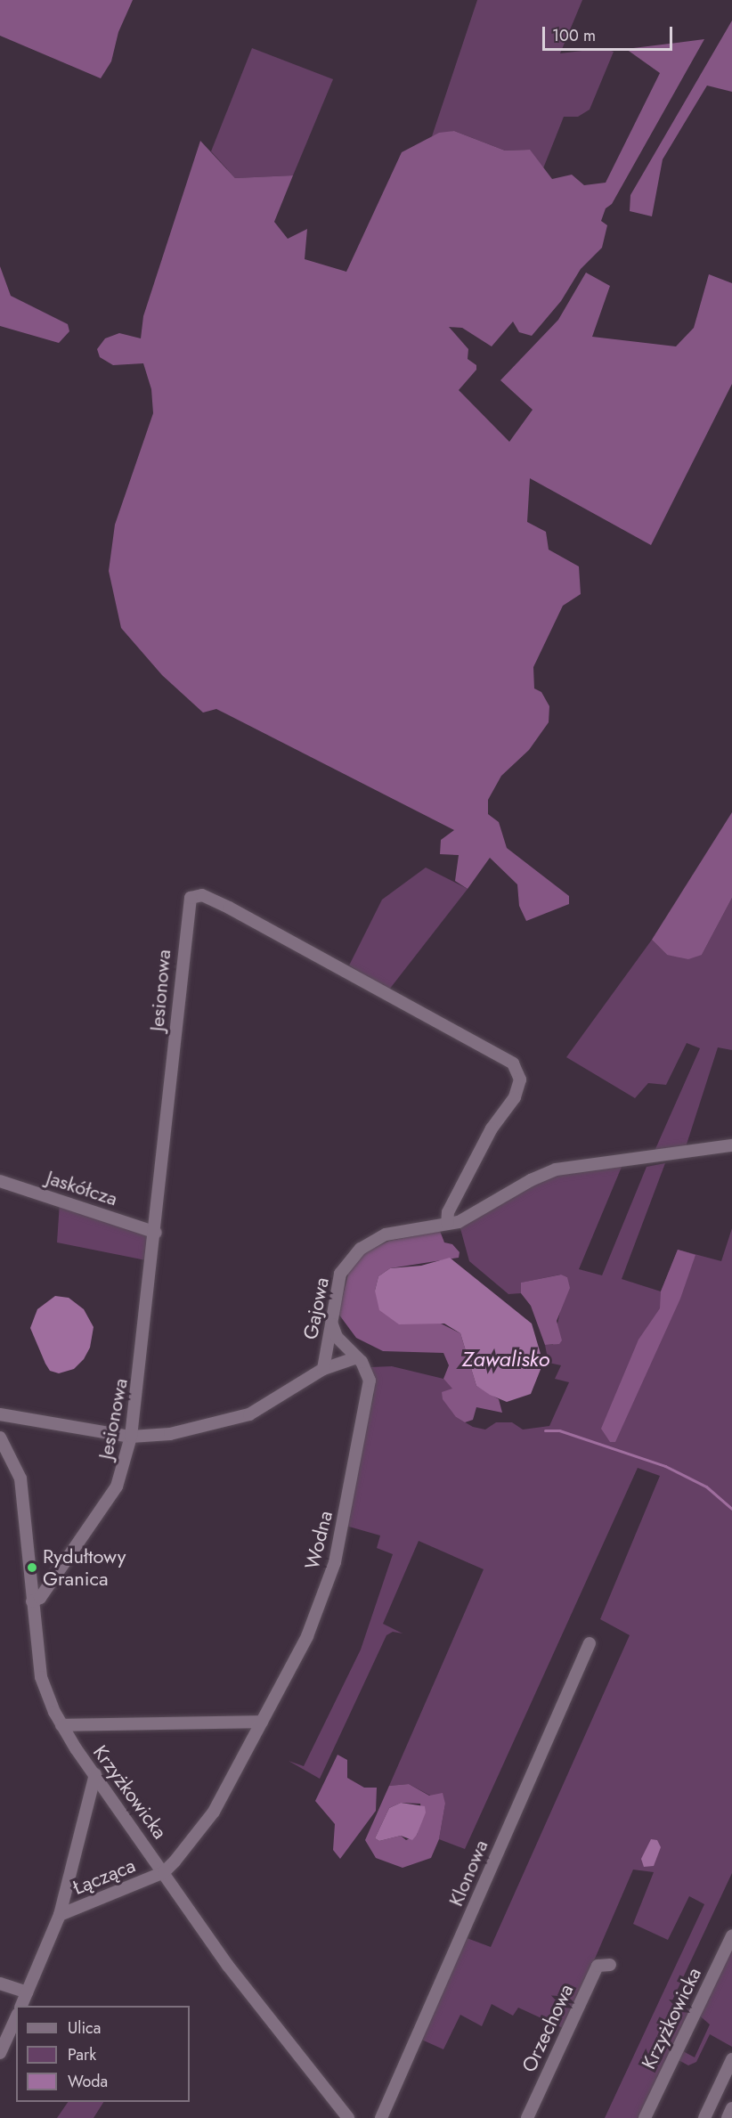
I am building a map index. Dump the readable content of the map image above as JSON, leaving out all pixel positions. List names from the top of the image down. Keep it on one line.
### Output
{"streets":{"street":["Jesionowa","Jaskółcza","Gajowa","Wodna","Krzyżkowicka","Klonowa","Łącząca","Orzechowa"]},"crossings":[["Jesionowa","Jaskółcza"],["Jesionowa","Gajowa"],["Jesionowa","Krzyżkowicka"],["Gajowa","Wodna"],["Wodna","Krzyżkowicka"],["Wodna","Łącząca"],["Krzyżkowicka","Łącząca"]],"water":["Zawalisko"],"places":["Rydułtowy Granica"],"legend":["Ulica","Park","Woda"],"scale_bar":"100 m"}
